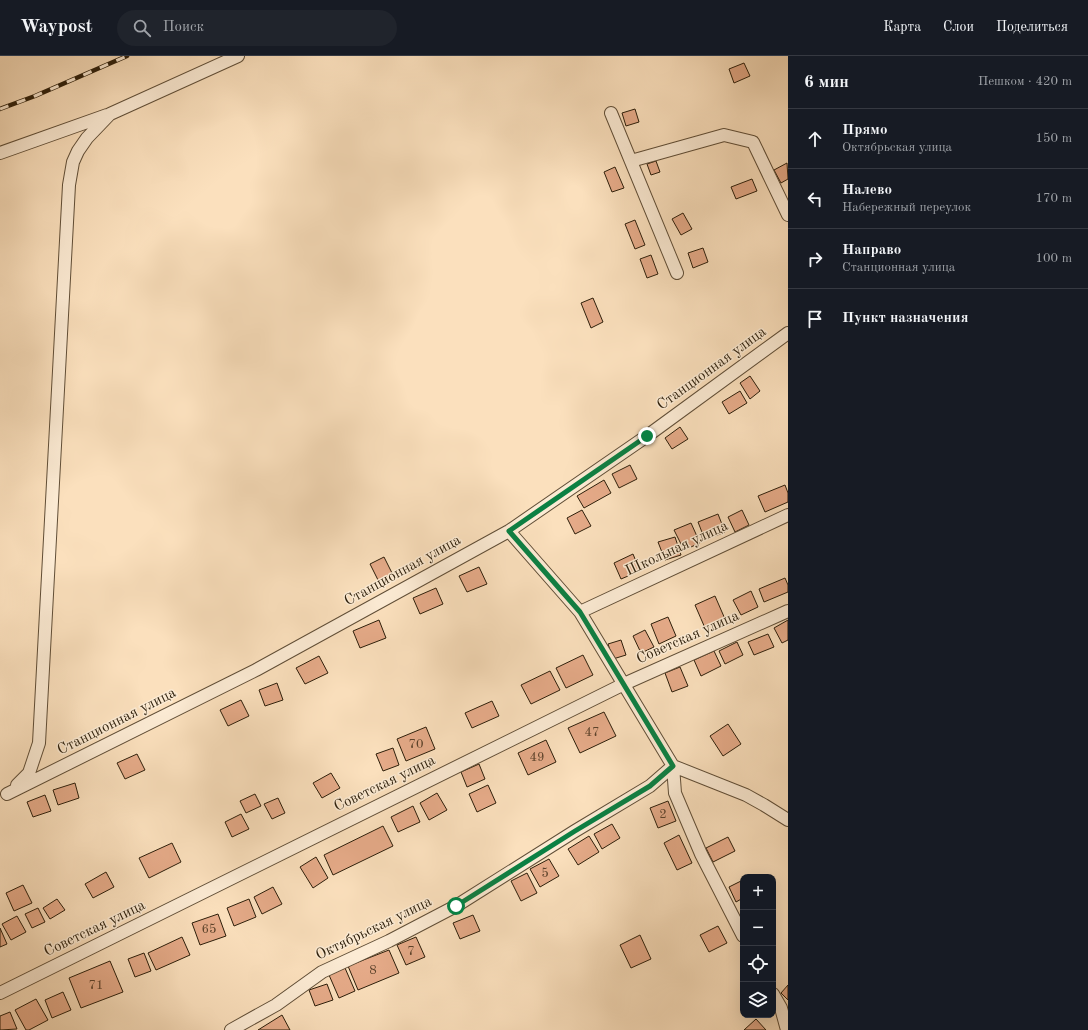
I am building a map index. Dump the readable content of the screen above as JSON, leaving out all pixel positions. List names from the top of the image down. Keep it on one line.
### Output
{"streets":{"street":["Станционная улица","Школьная улица","Советская улица","Октябрьская улица"]},"house_numbers":["47","70","49","2","5","65","7","8","71"],"page":{"header":"Waypost","search":"Поиск","nav":["Карта","Слои","Поделиться"],"heading":["6 мин","Пешком · 420 m"],"list":[["Прямо","Октябрьская улица","150 m"],["Налево","Набережный переулок","170 m"],["Направо","Станционная улица","100 m"],"Пункт назначения"],"map_buttons":["+","−"]}}
